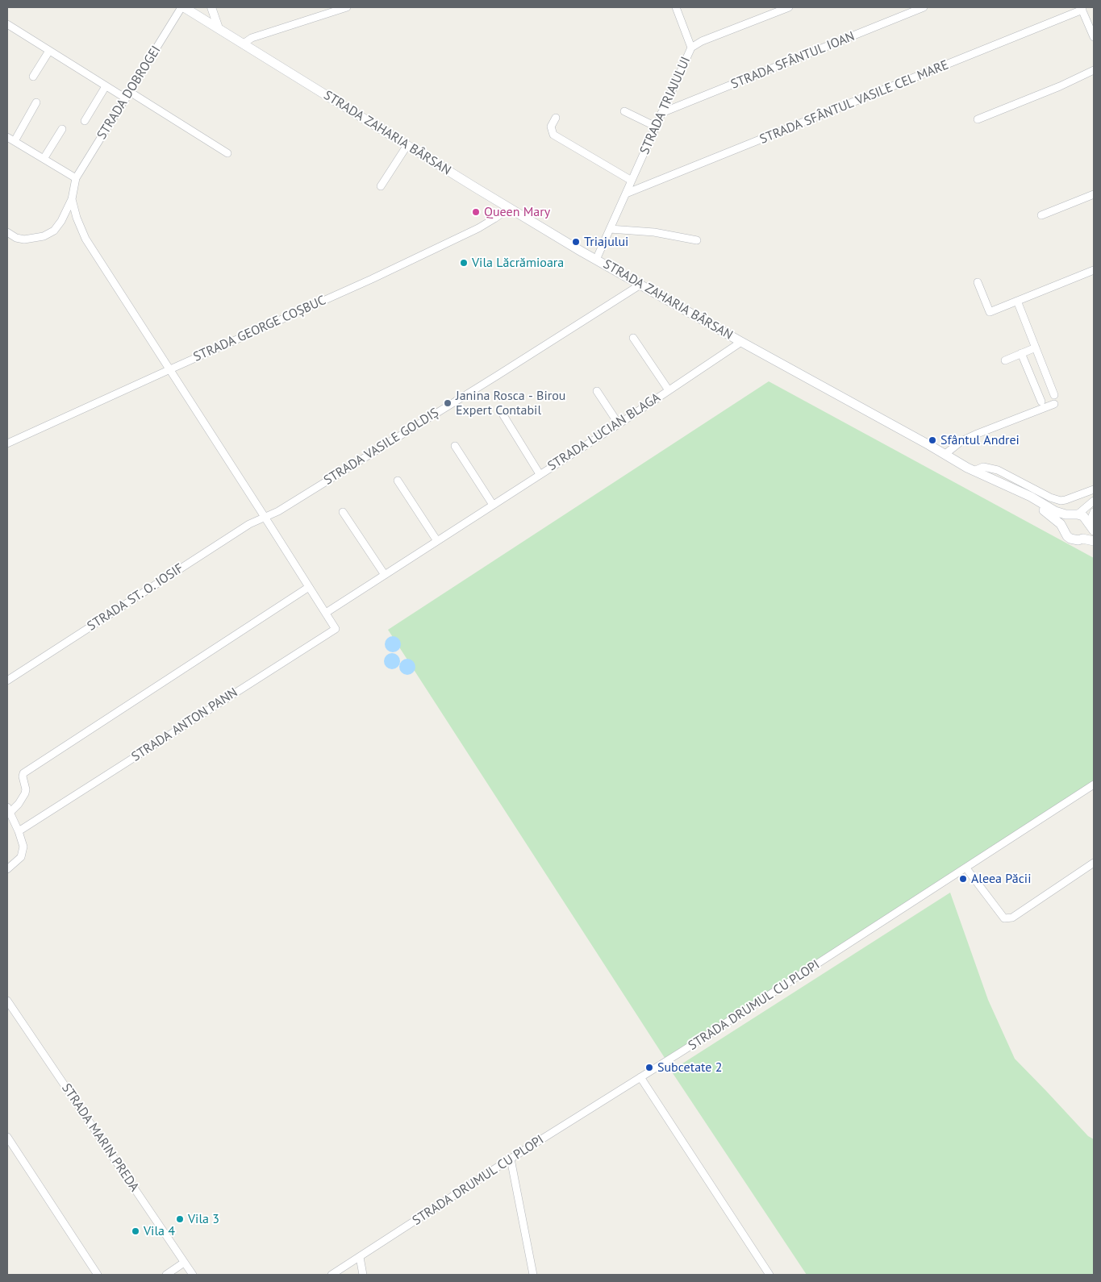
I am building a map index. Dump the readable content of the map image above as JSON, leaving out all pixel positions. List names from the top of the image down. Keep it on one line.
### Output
{"streets":{"main road":["STRADA ZAHARIA BÂRSAN"],"street":["STRADA SFÂNTUL IOAN","STRADA DOBROGEI","STRADA SFÂNTUL VASILE CEL MARE","STRADA TRIAJULUI","STRADA GEORGE COȘBUC","STRADA LUCIAN BLAGA","STRADA VASILE GOLDIȘ","STRADA ST. O. IOSIF","STRADA ANTON PANN","STRADA DRUMUL CU PLOPI","STRADA MARIN PREDA"]},"crossings":[["STRADA SFÂNTUL IOAN","STRADA TRIAJULUI"],["STRADA DOBROGEI","STRADA ZAHARIA BÂRSAN"],["STRADA SFÂNTUL VASILE CEL MARE","STRADA TRIAJULUI"],["STRADA TRIAJULUI","STRADA ZAHARIA BÂRSAN"],["STRADA ZAHARIA BÂRSAN","STRADA GEORGE COȘBUC"],["STRADA ZAHARIA BÂRSAN","STRADA LUCIAN BLAGA"],["STRADA ZAHARIA BÂRSAN","STRADA VASILE GOLDIȘ"],["STRADA LUCIAN BLAGA","STRADA ANTON PANN"],["STRADA VASILE GOLDIȘ","STRADA ST. O. IOSIF"]],"places":["Queen Mary","Triajului","Vila Lăcrămioara","Janina Rosca - Birou Expert Contabil","Sfântul Andrei","Aleea Păcii","Subcetate 2","Vila 3","Vila 4"]}
